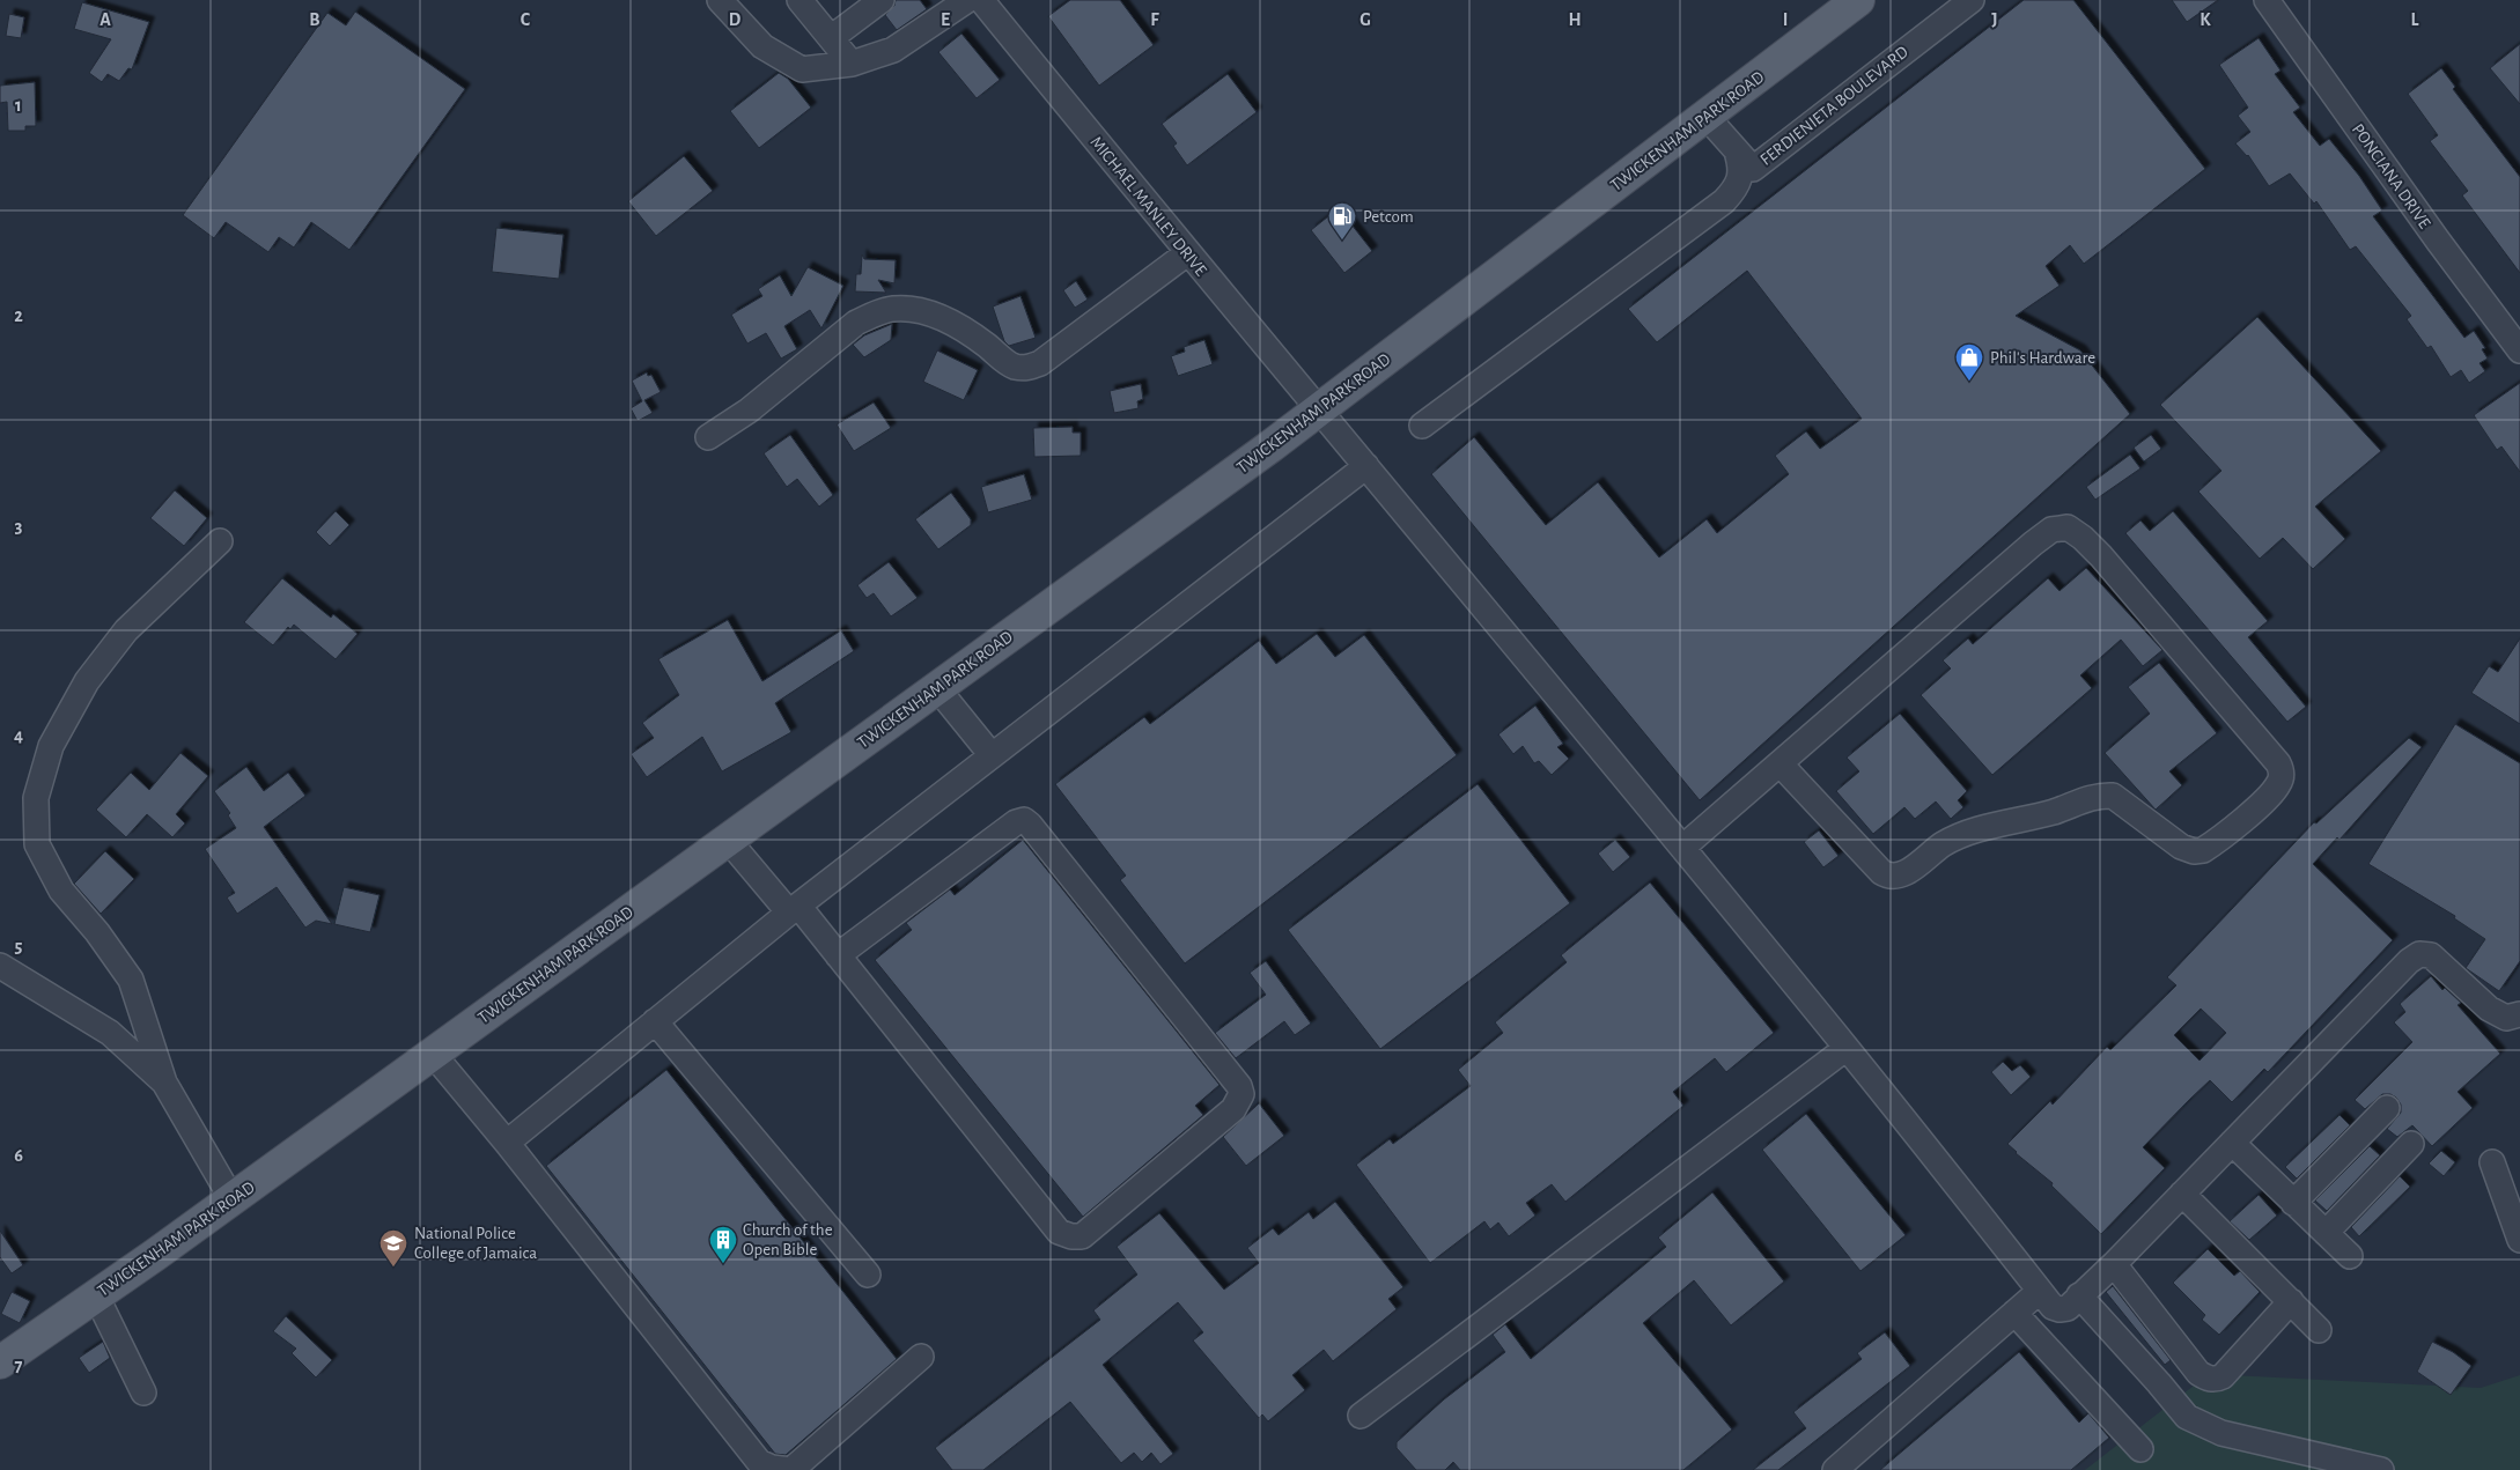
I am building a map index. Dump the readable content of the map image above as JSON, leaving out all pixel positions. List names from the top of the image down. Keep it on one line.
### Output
{"streets":{"main road":["TWICKENHAM PARK ROAD"],"street":["FERDIENIETA BOULEVARD","PONCIANA DRIVE","MICHAEL MANLEY DRIVE"]},"crossings":[["FERDIENIETA BOULEVARD","TWICKENHAM PARK ROAD"],["TWICKENHAM PARK ROAD","MICHAEL MANLEY DRIVE"]],"places":{"fuel station":["Petcom"],"shop":["Phil's Hardware"],"building":["Church of the Open Bible"],"school or university":["National Police College of Jamaica"]},"grid":{"columns":["A","B","C","D","E","F","G","H","I","J","K","L"],"rows":["1","2","3","4","5","6","7"]}}
